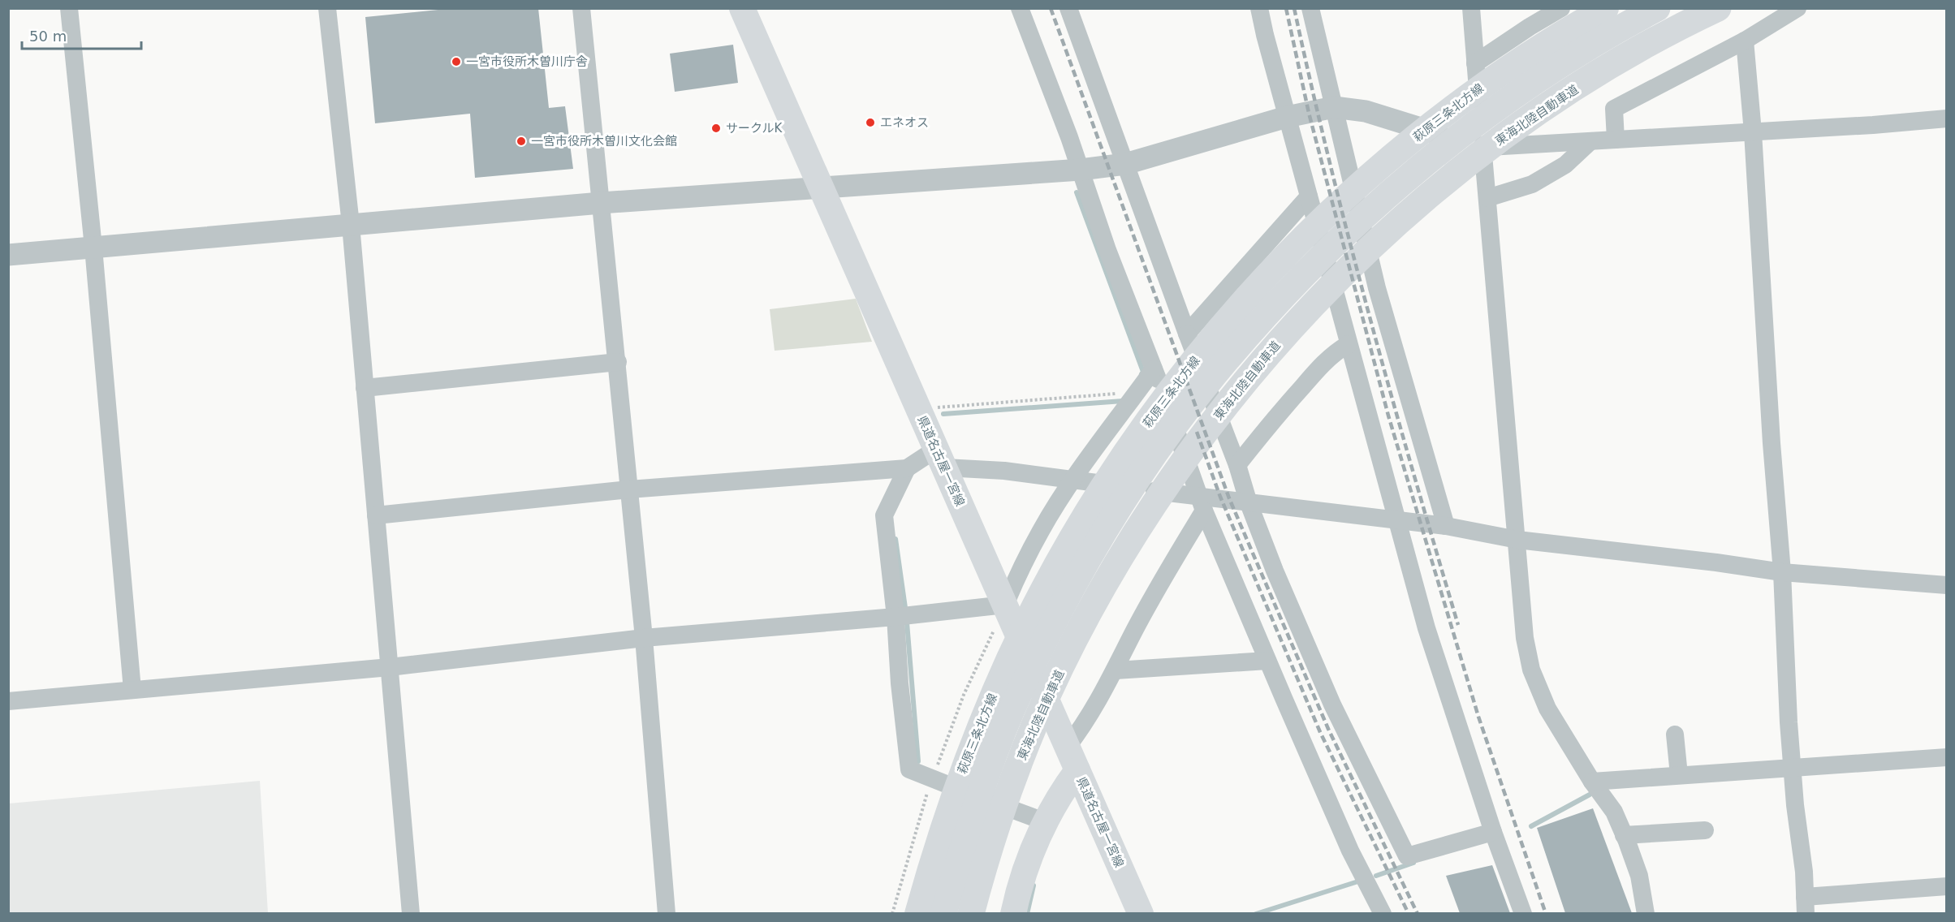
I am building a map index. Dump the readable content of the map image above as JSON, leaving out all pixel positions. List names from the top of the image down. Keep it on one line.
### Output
{"streets":{"highway":["東海北陸自動車道"],"main road":["萩原三条北方線","県道名古屋一宮線"]},"places":["一宮市役所木曽川庁舎","エネオス","サークルK","一宮市役所木曽川文化会館"],"scale_bar":"50 m"}
